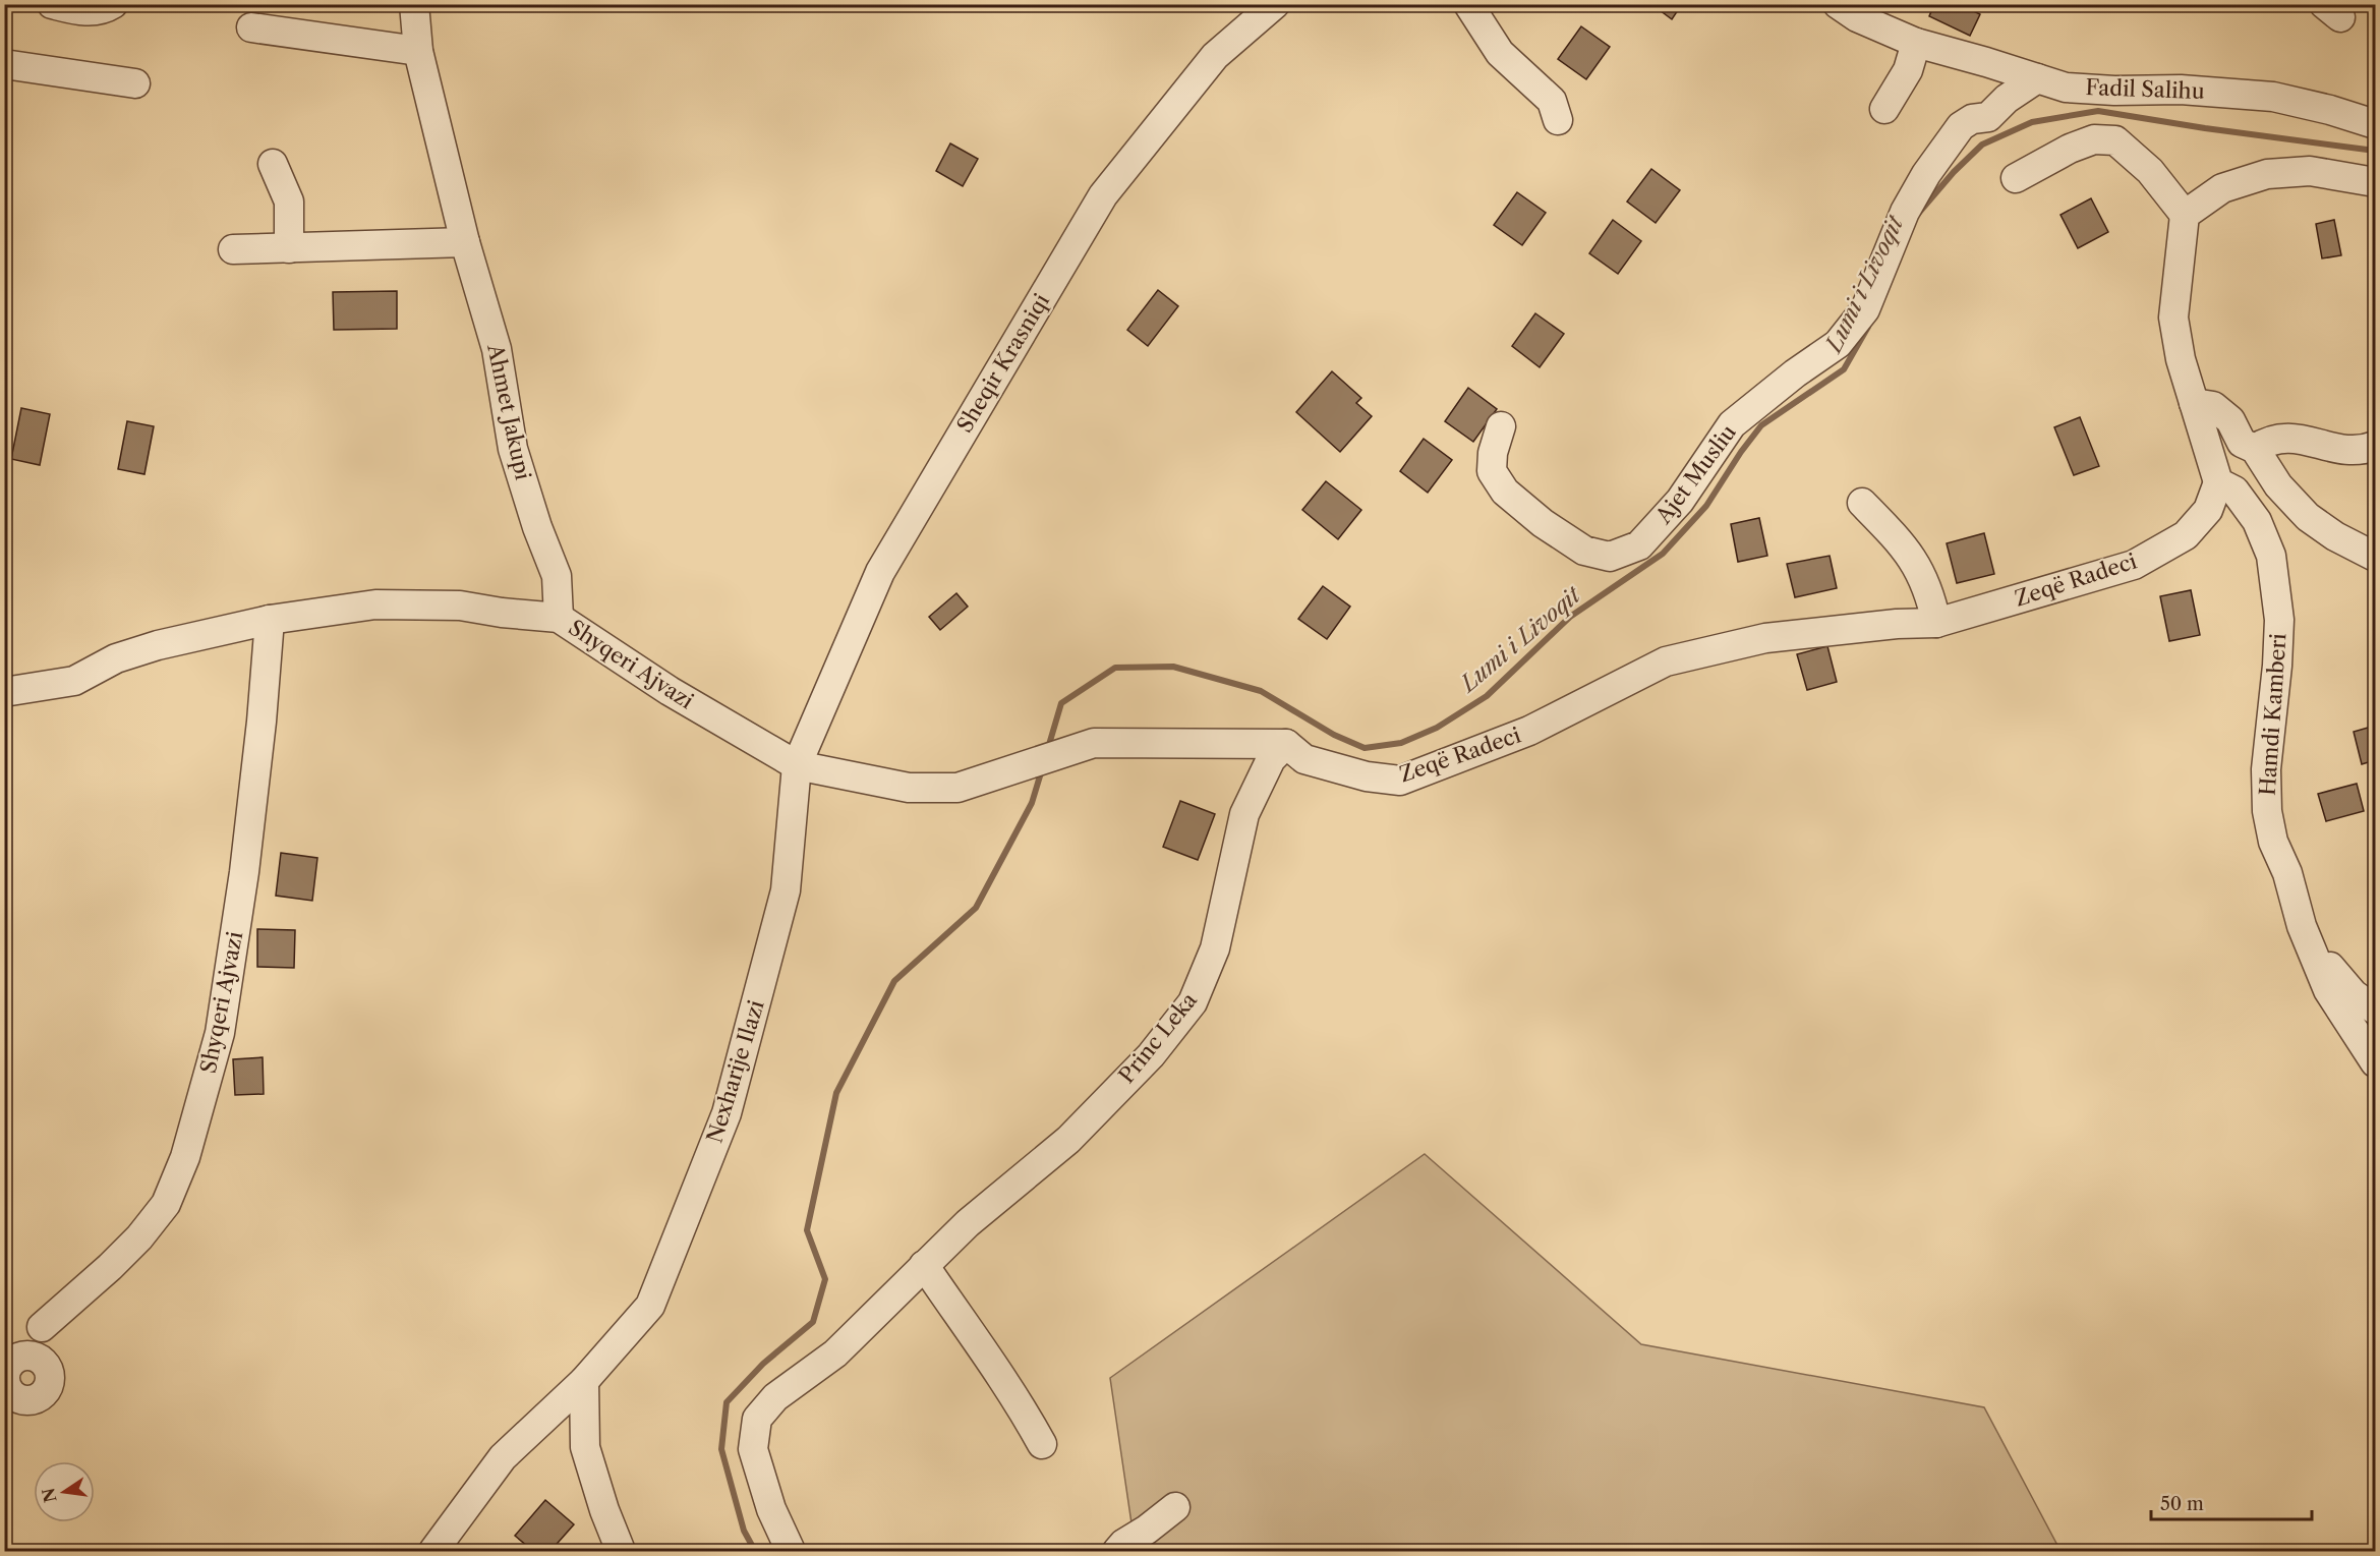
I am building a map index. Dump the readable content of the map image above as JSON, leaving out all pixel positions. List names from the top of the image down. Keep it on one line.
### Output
{"streets":{"street":["Fadil Salihu","Sheqir Krasniqi","Ahmet Jakupi","Ajet Musliu","Zeqë Radeci","Shyqeri Ajvazi","Hamdi Kamberi","Princ Leka","Nexharije Ilazi"]},"crossings":[["Fadil Salihu","Ajet Musliu"],["Sheqir Krasniqi","Shyqeri Ajvazi"],["Sheqir Krasniqi","Nexharije Ilazi"],["Ahmet Jakupi","Shyqeri Ajvazi"],["Zeqë Radeci","Hamdi Kamberi"],["Zeqë Radeci","Princ Leka"],["Shyqeri Ajvazi","Nexharije Ilazi"]],"water":["Lumi i Livoqit"],"scale_bar":"50 m","north":"left"}
